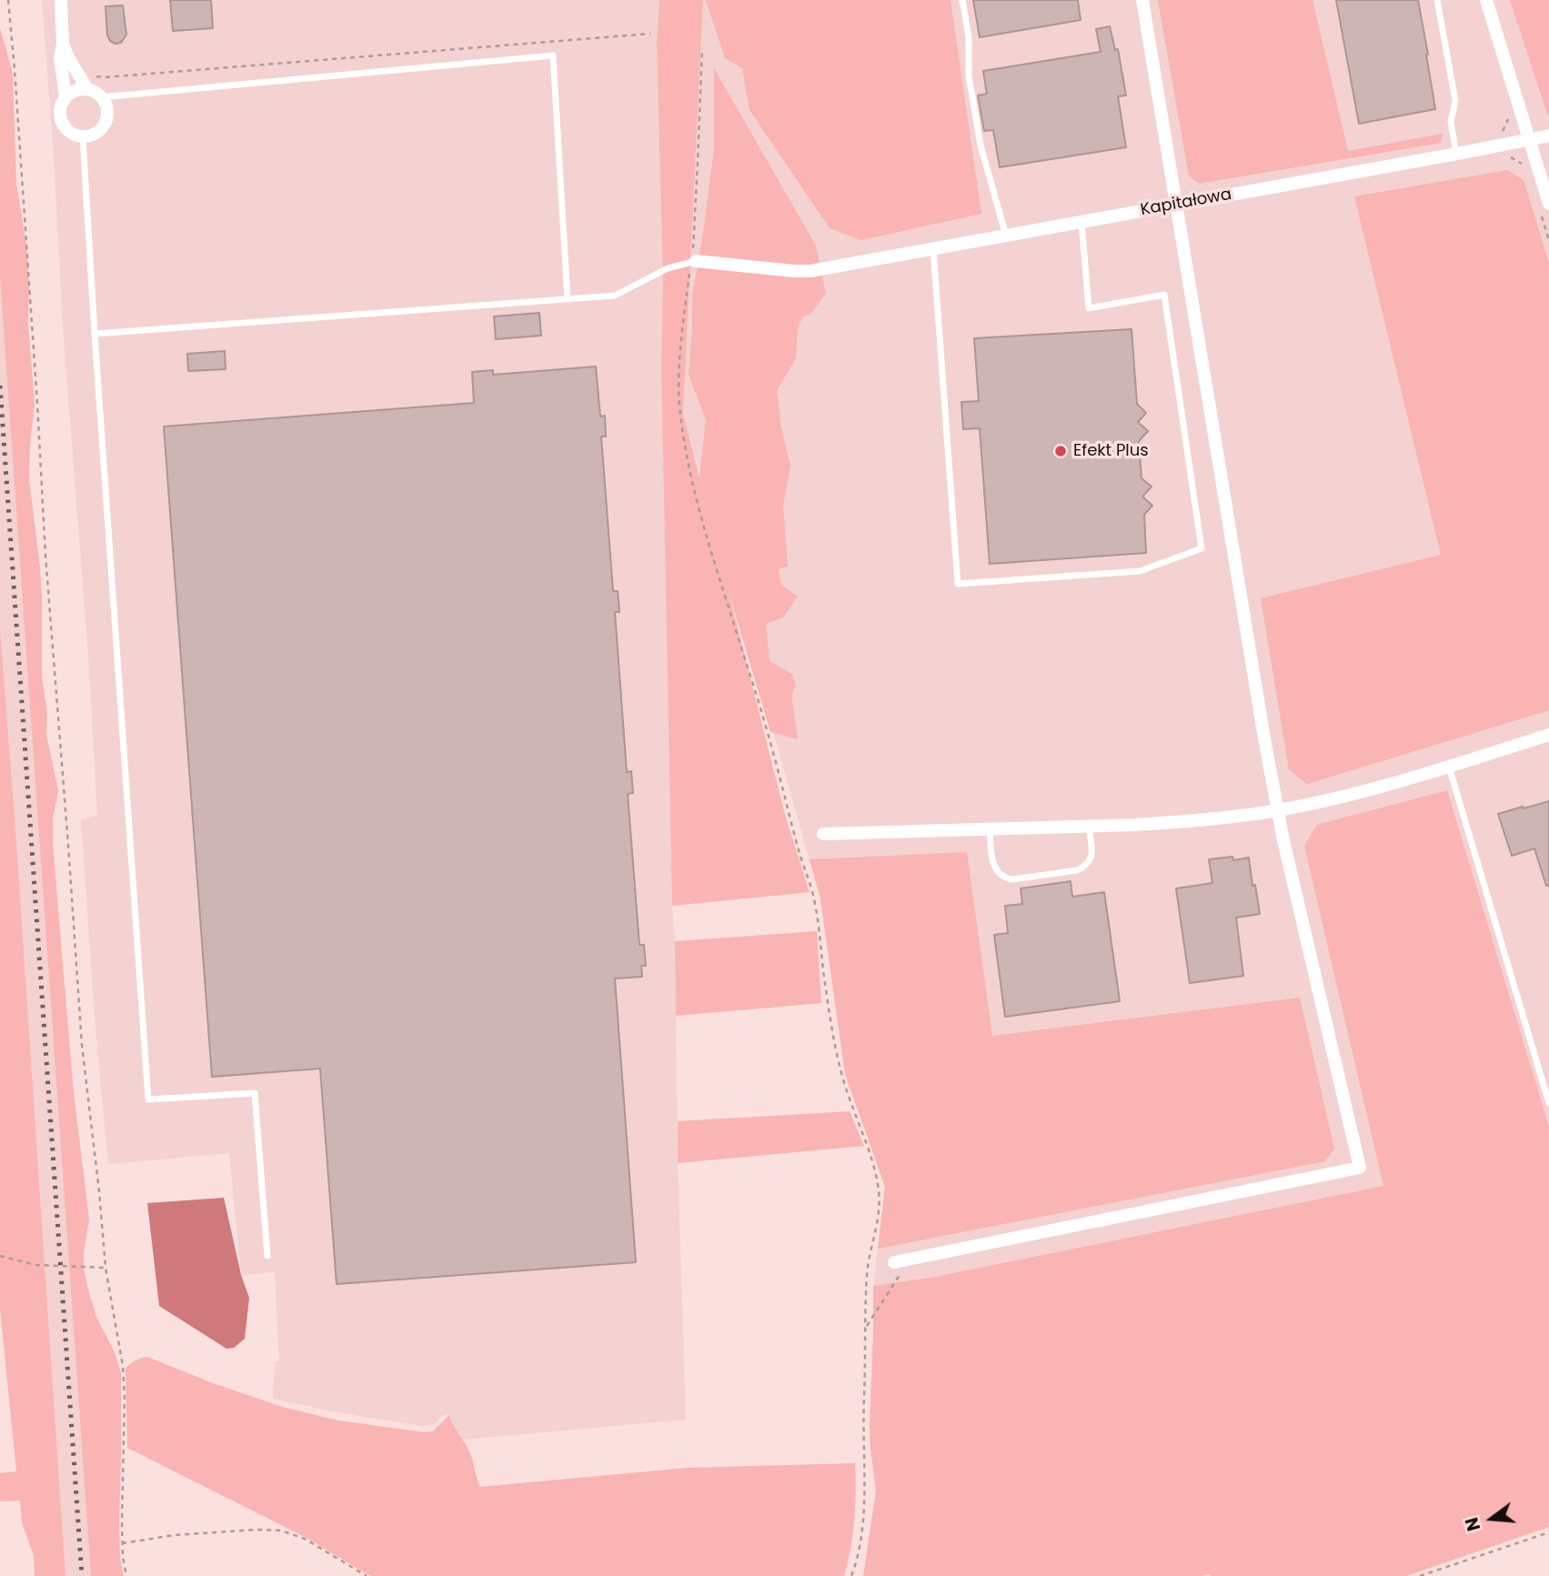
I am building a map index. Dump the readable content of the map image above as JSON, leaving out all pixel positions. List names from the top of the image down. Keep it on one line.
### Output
{"streets":{"street":["Kapitałowa"]},"places":["Efekt Plus"],"north":"left"}
